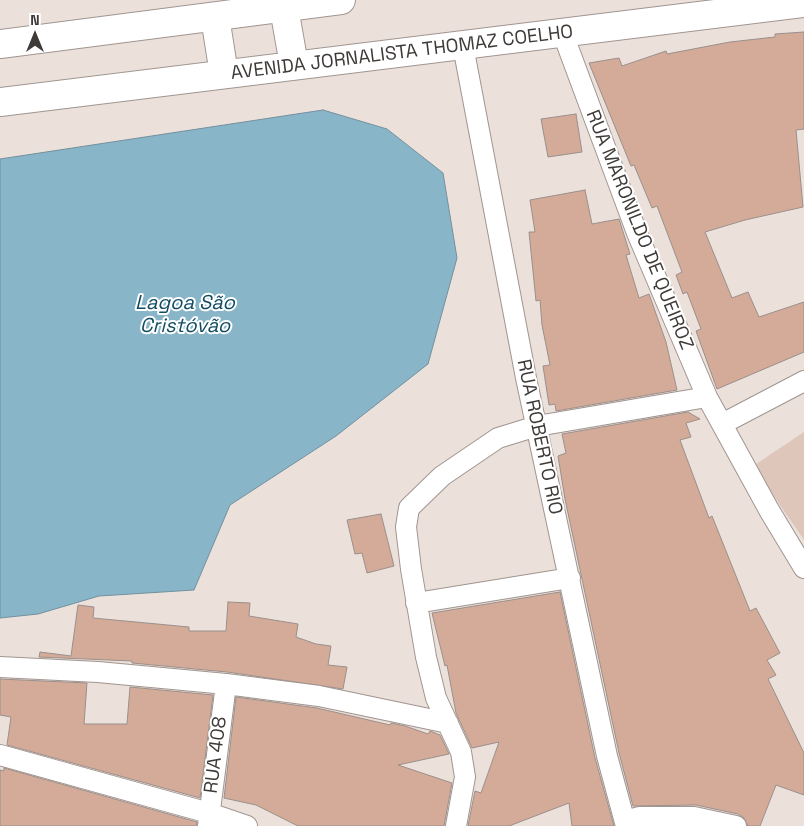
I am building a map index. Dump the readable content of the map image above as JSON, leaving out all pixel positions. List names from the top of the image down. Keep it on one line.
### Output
{"streets":{"main road":["AVENIDA JORNALISTA THOMAZ COELHO"],"street":["RUA MARONILDO DE QUEIROZ","RUA ROBERTO RIO","RUA 408"]},"crossings":[["AVENIDA JORNALISTA THOMAZ COELHO","RUA MARONILDO DE QUEIROZ"],["AVENIDA JORNALISTA THOMAZ COELHO","RUA ROBERTO RIO"]],"water":["Lagoa São Cristóvão"],"north":"top"}
